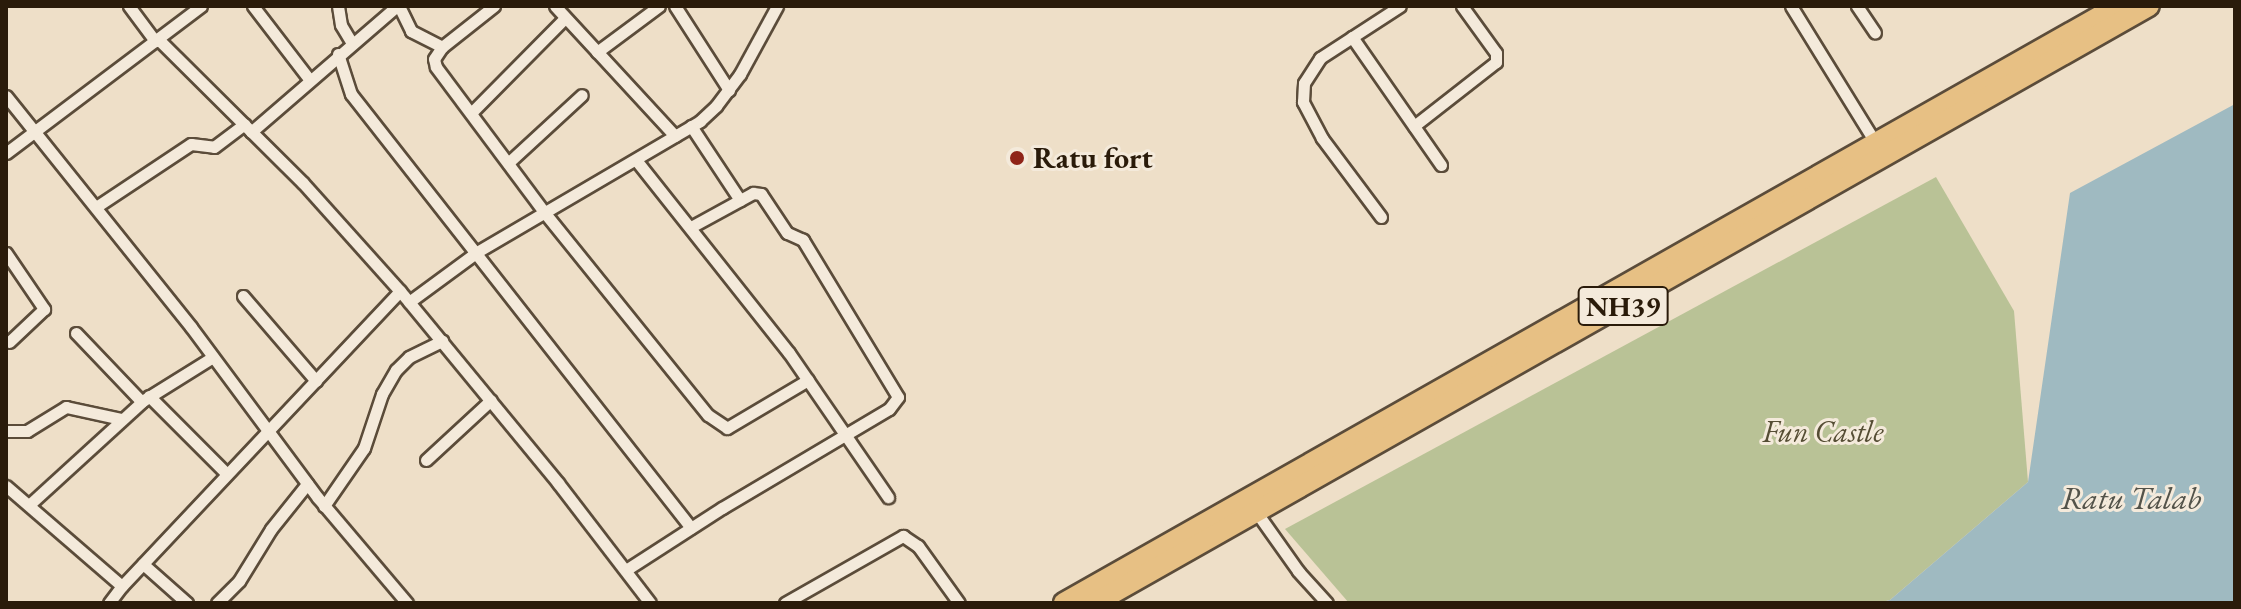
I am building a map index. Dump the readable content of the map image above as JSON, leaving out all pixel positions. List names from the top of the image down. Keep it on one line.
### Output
{"streets":{"highway":["NH39"]},"water":["Ratu Talab"],"parks":["Fun Castle"],"places":["Ratu fort"]}
